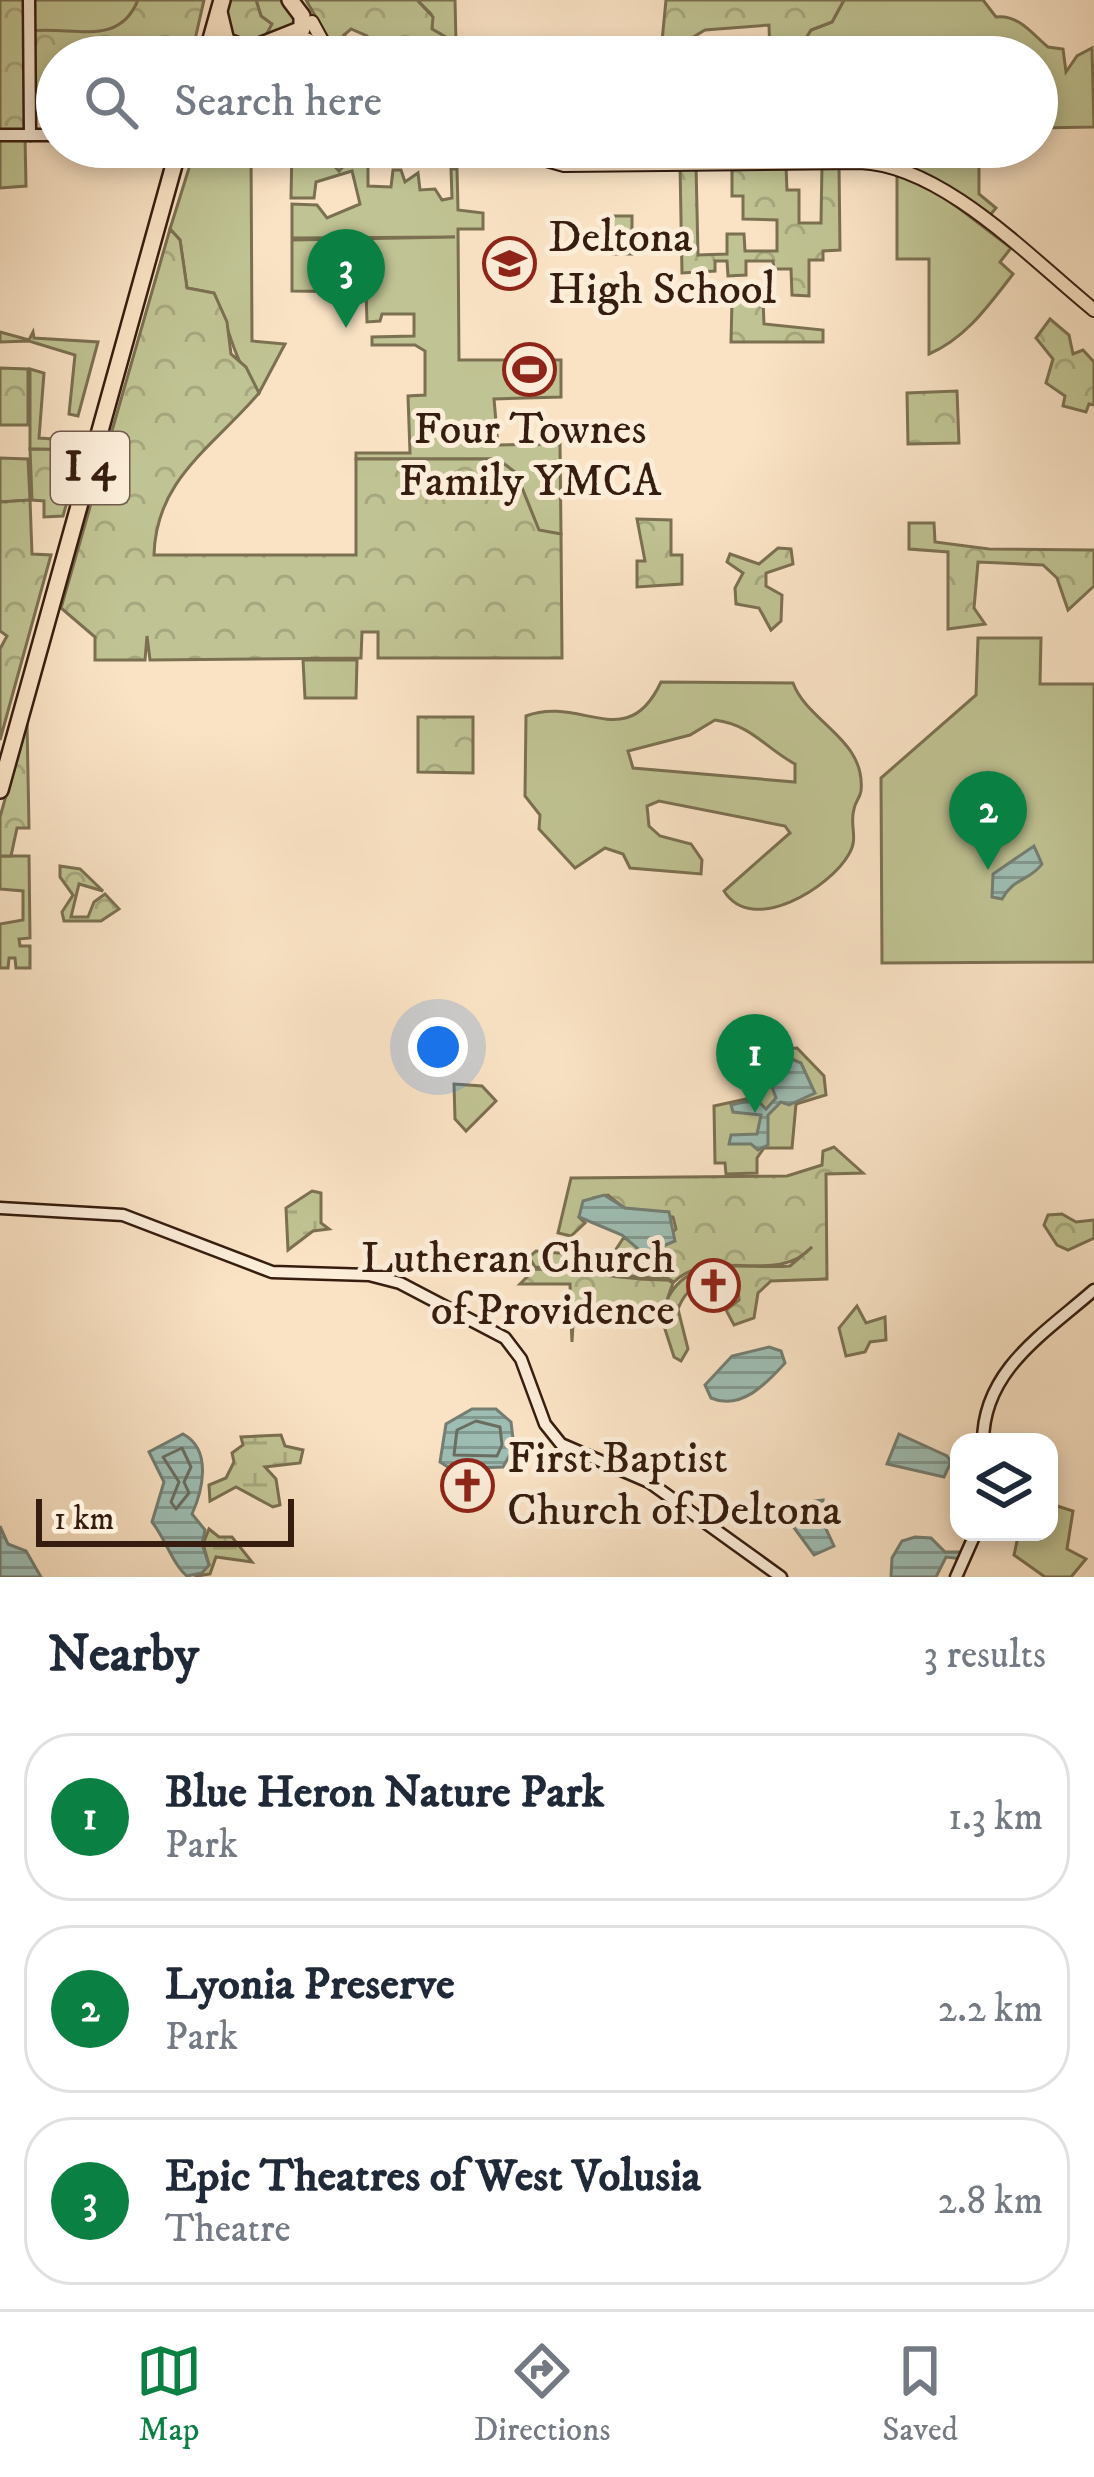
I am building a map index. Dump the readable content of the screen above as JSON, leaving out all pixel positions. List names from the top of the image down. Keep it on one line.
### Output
{"streets":{"highway":["I 4"]},"places":{"school or university":["Deltona High School"],"sports":["Four Townes Family YMCA"],"church":["Lutheran Church of Providence","First Baptist Church of Deltona"]},"scale_bar":"1 km","page":{"search":"Search here","pins":["3","2","1"],"scale":"1 km","heading":["Nearby","3 results"],"list":[{"mark":"1","name":"Blue Heron Nature Park","note":"Park","value":"1.3 km"},{"mark":"2","name":"Lyonia Preserve","note":"Park","value":"2.2 km"},{"mark":"3","name":"Epic Theatres of West Volusia","note":"Theatre","value":"2.8 km"}],"nav":["Map","Directions","Saved"]}}
